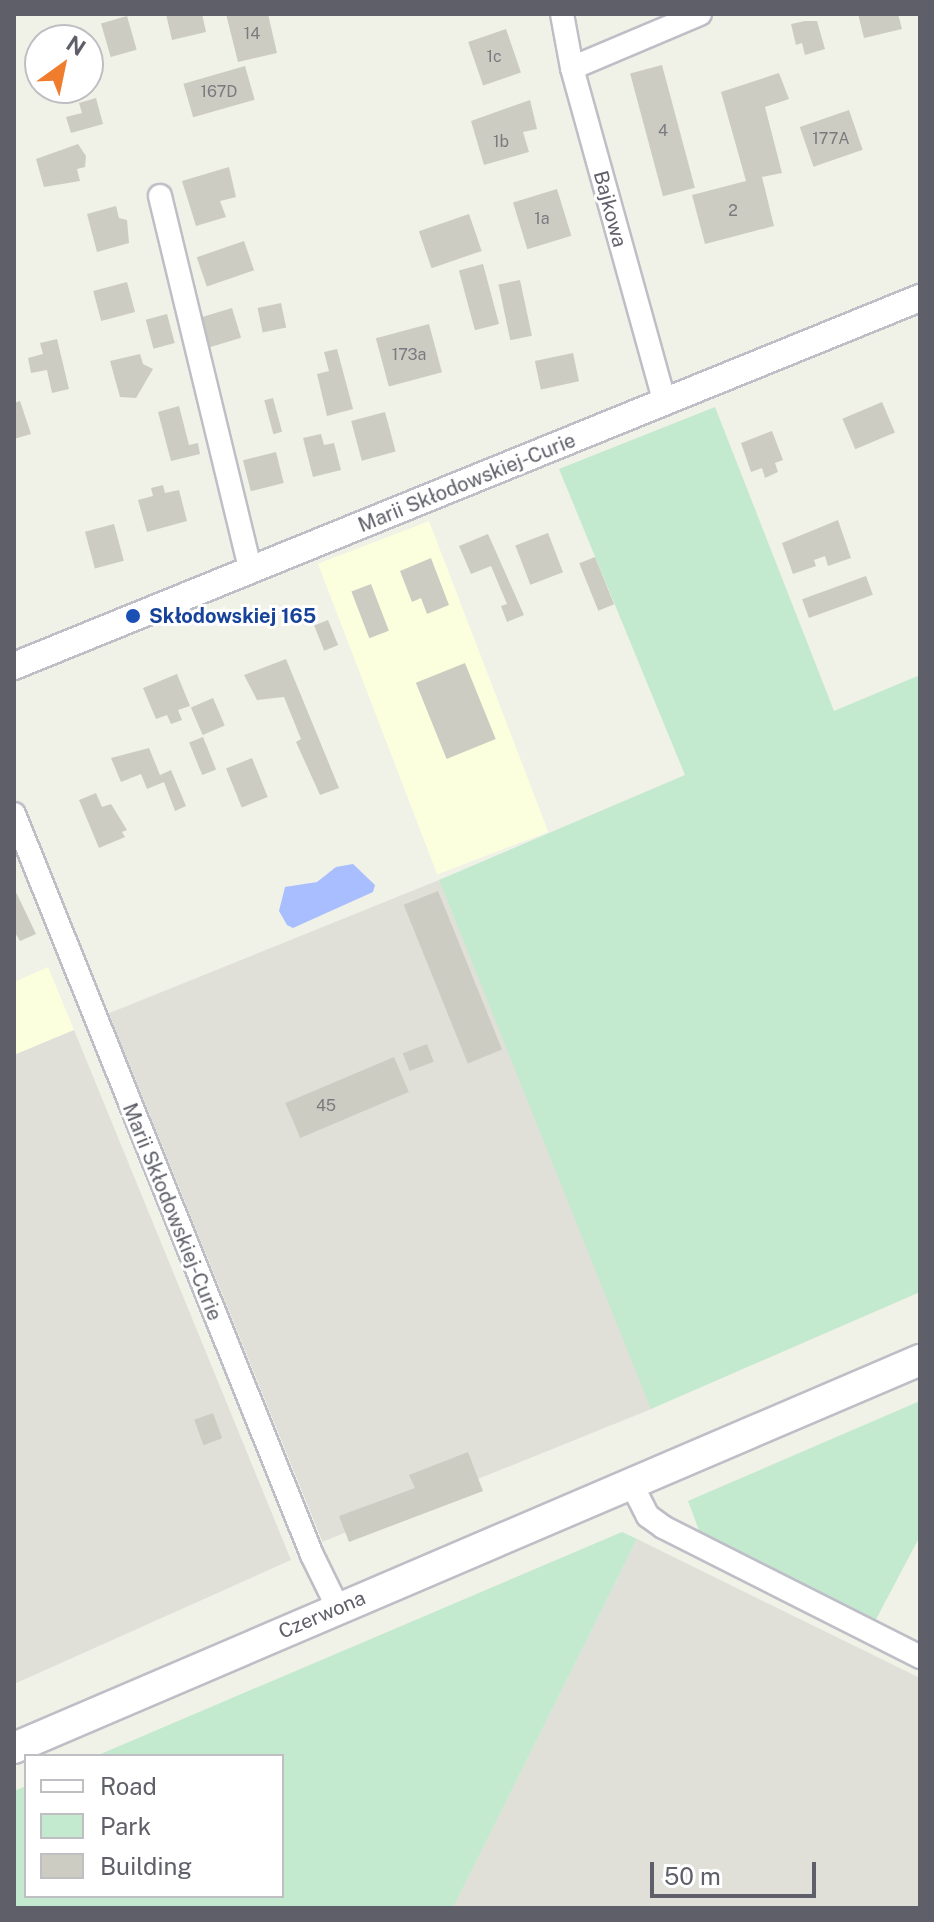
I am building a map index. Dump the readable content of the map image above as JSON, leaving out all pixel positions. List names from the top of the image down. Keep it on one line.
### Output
{"streets":{"main road":["Czerwona"],"street":["Bajkowa","Marii Skłodowskiej-Curie"]},"crossings":[["Bajkowa","Marii Skłodowskiej-Curie"],["Marii Skłodowskiej-Curie","Czerwona"]],"places":["Skłodowskiej 165"],"house_numbers":["14","1c","167D","4","177A","1b","2","1a","173a","45"],"legend":["Road","Park","Building"],"scale_bar":"50 m","north":"top right"}
